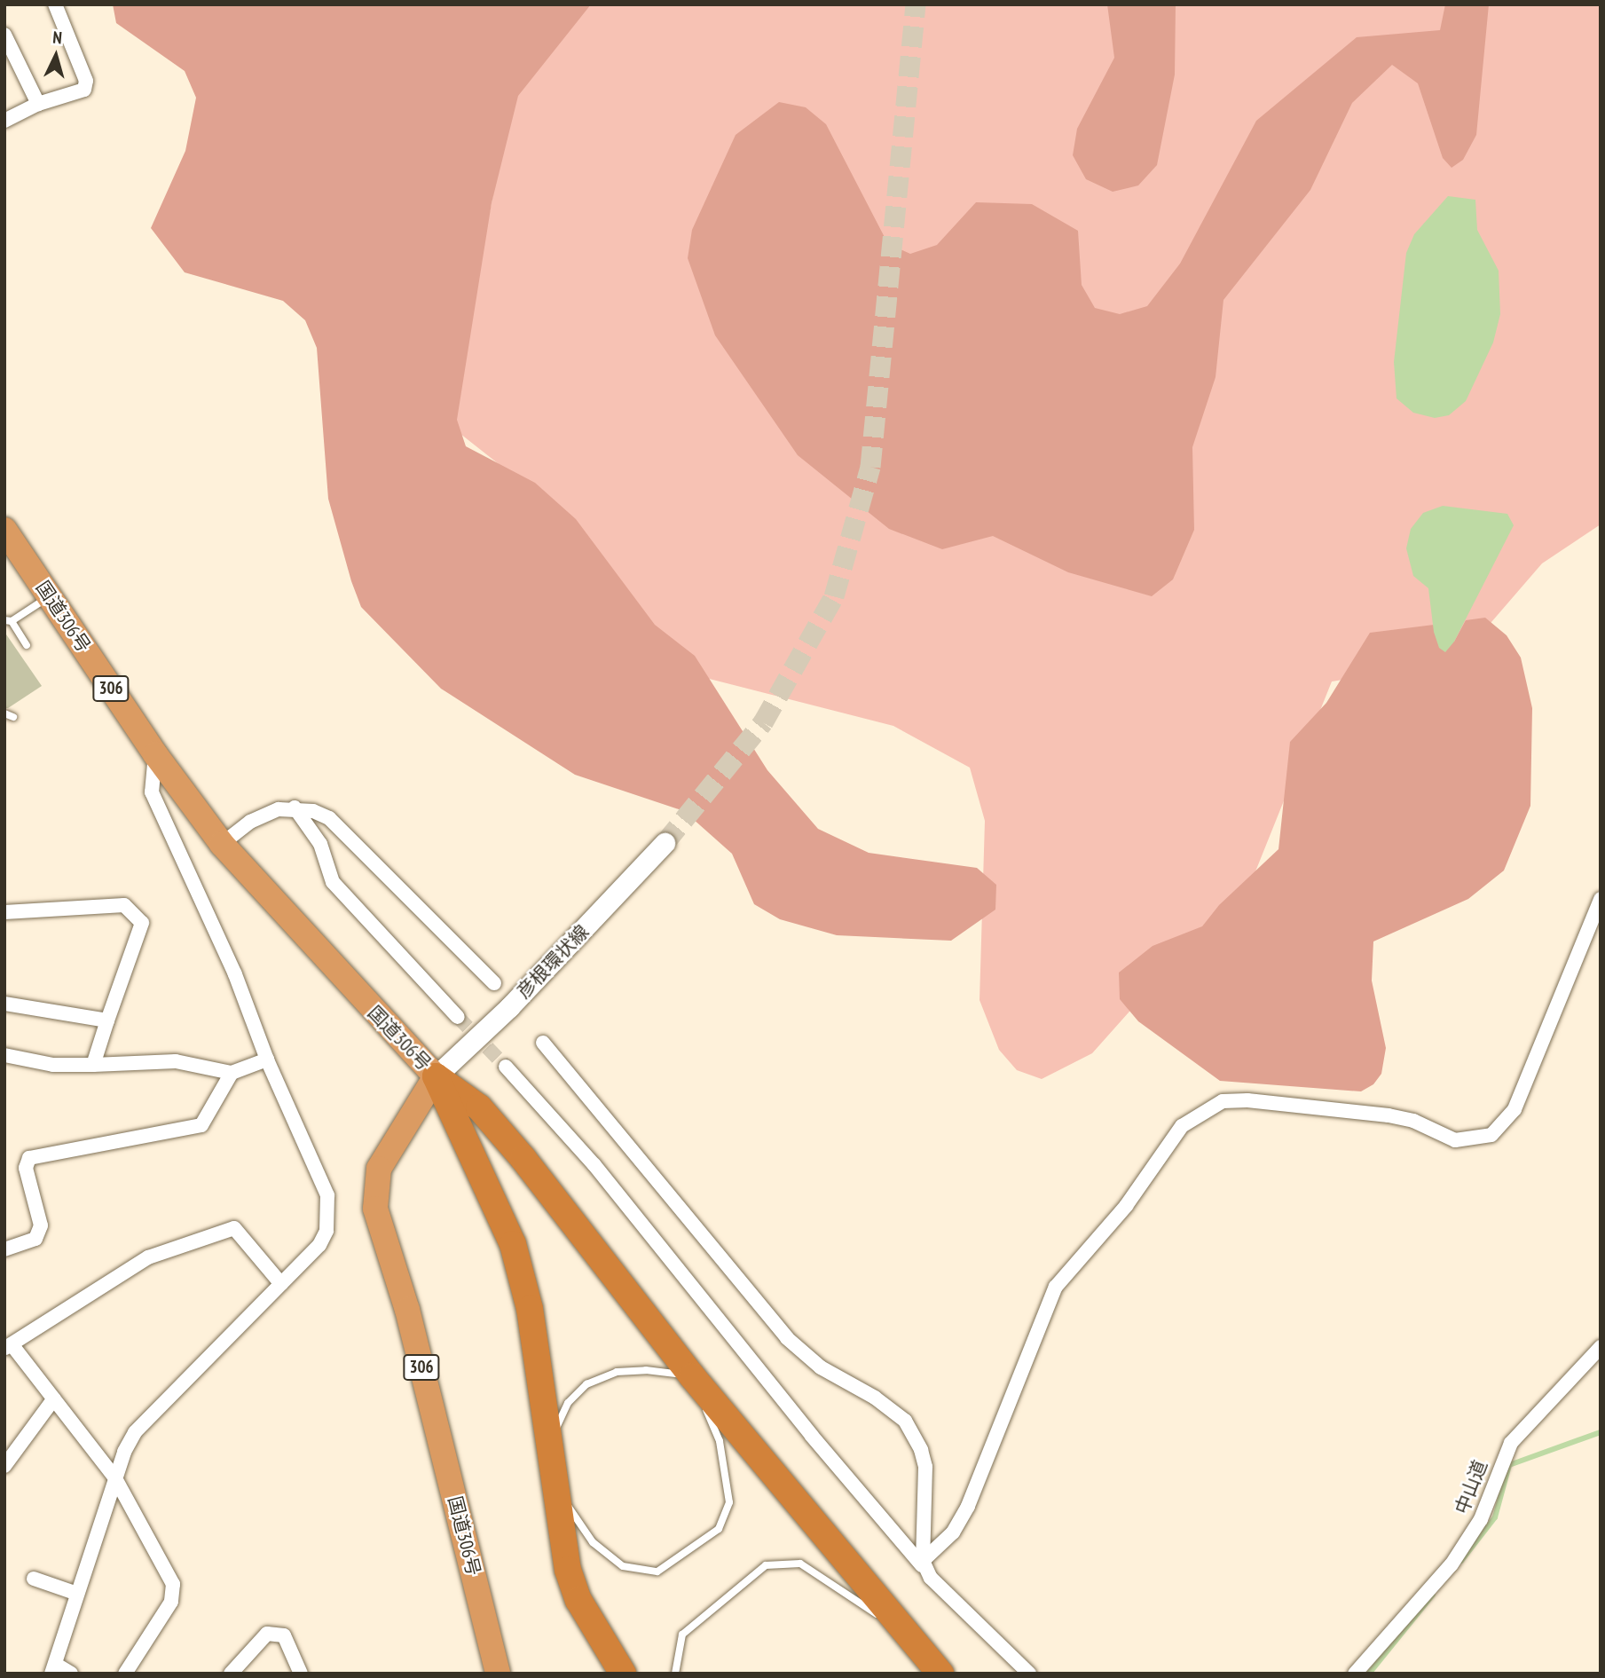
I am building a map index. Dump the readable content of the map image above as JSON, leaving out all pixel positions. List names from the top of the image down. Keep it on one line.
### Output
{"streets":{"highway":["国道306号","306"],"main road":["彦根環状線"],"street":["中山道"]},"crossings":[["国道306号","彦根環状線"]],"north":"top"}
